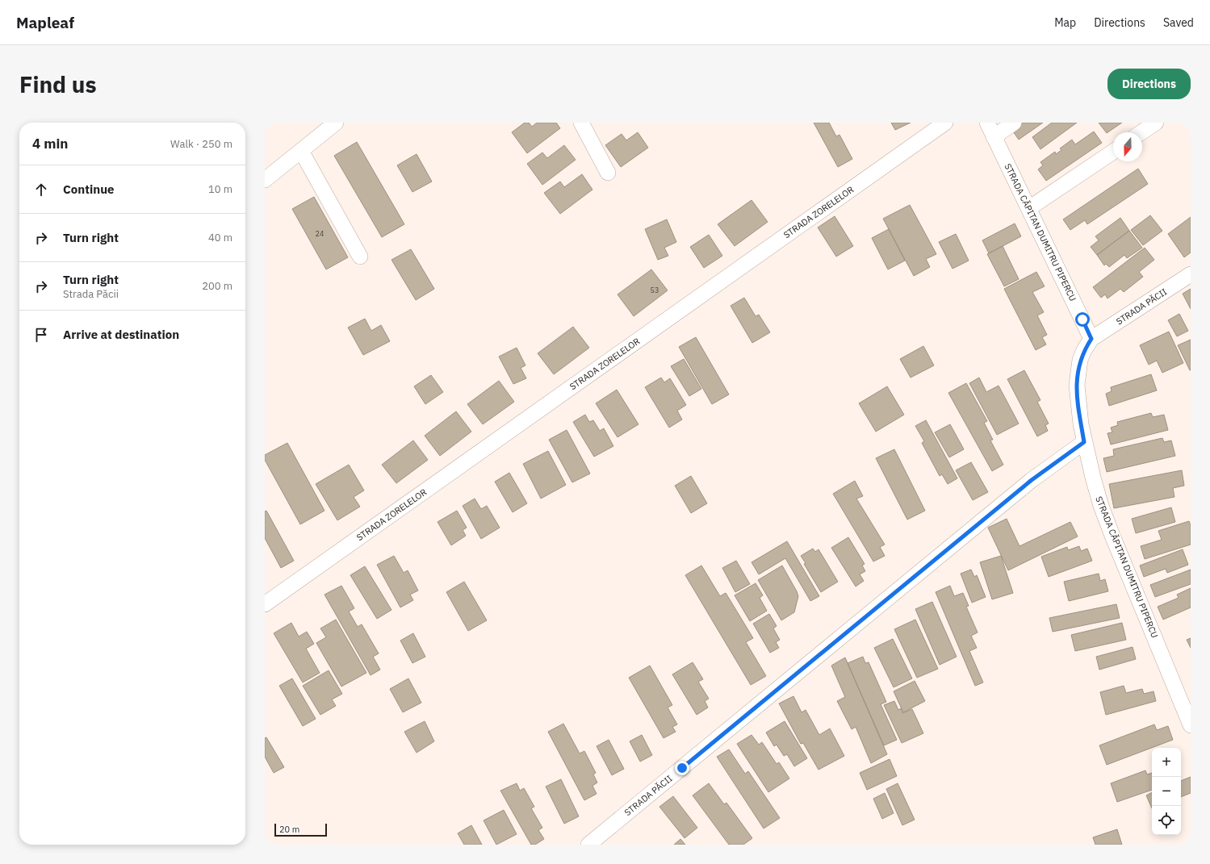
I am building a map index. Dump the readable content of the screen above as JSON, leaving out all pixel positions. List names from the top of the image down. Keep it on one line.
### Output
{"streets":{"street":["STRADA ZORELELOR","STRADA CĂPITAN DUMITRU PIPERCU","STRADA PĂCII"]},"crossings":[["STRADA CĂPITAN DUMITRU PIPERCU","STRADA PĂCII"]],"house_numbers":["24","53"],"scale_bar":"20 m","north":"bottom","page":{"header":"Mapleaf","nav":["Map","Directions","Saved"],"buttons":"Directions","title":"Find us","heading":["4 min","Walk · 250 m"],"list":[["Continue","10 m"],["Turn right","40 m"],["Turn right","Strada Păcii","200 m"],"Arrive at destination"],"map_buttons":["+","−"],"scale":"20 m"}}
